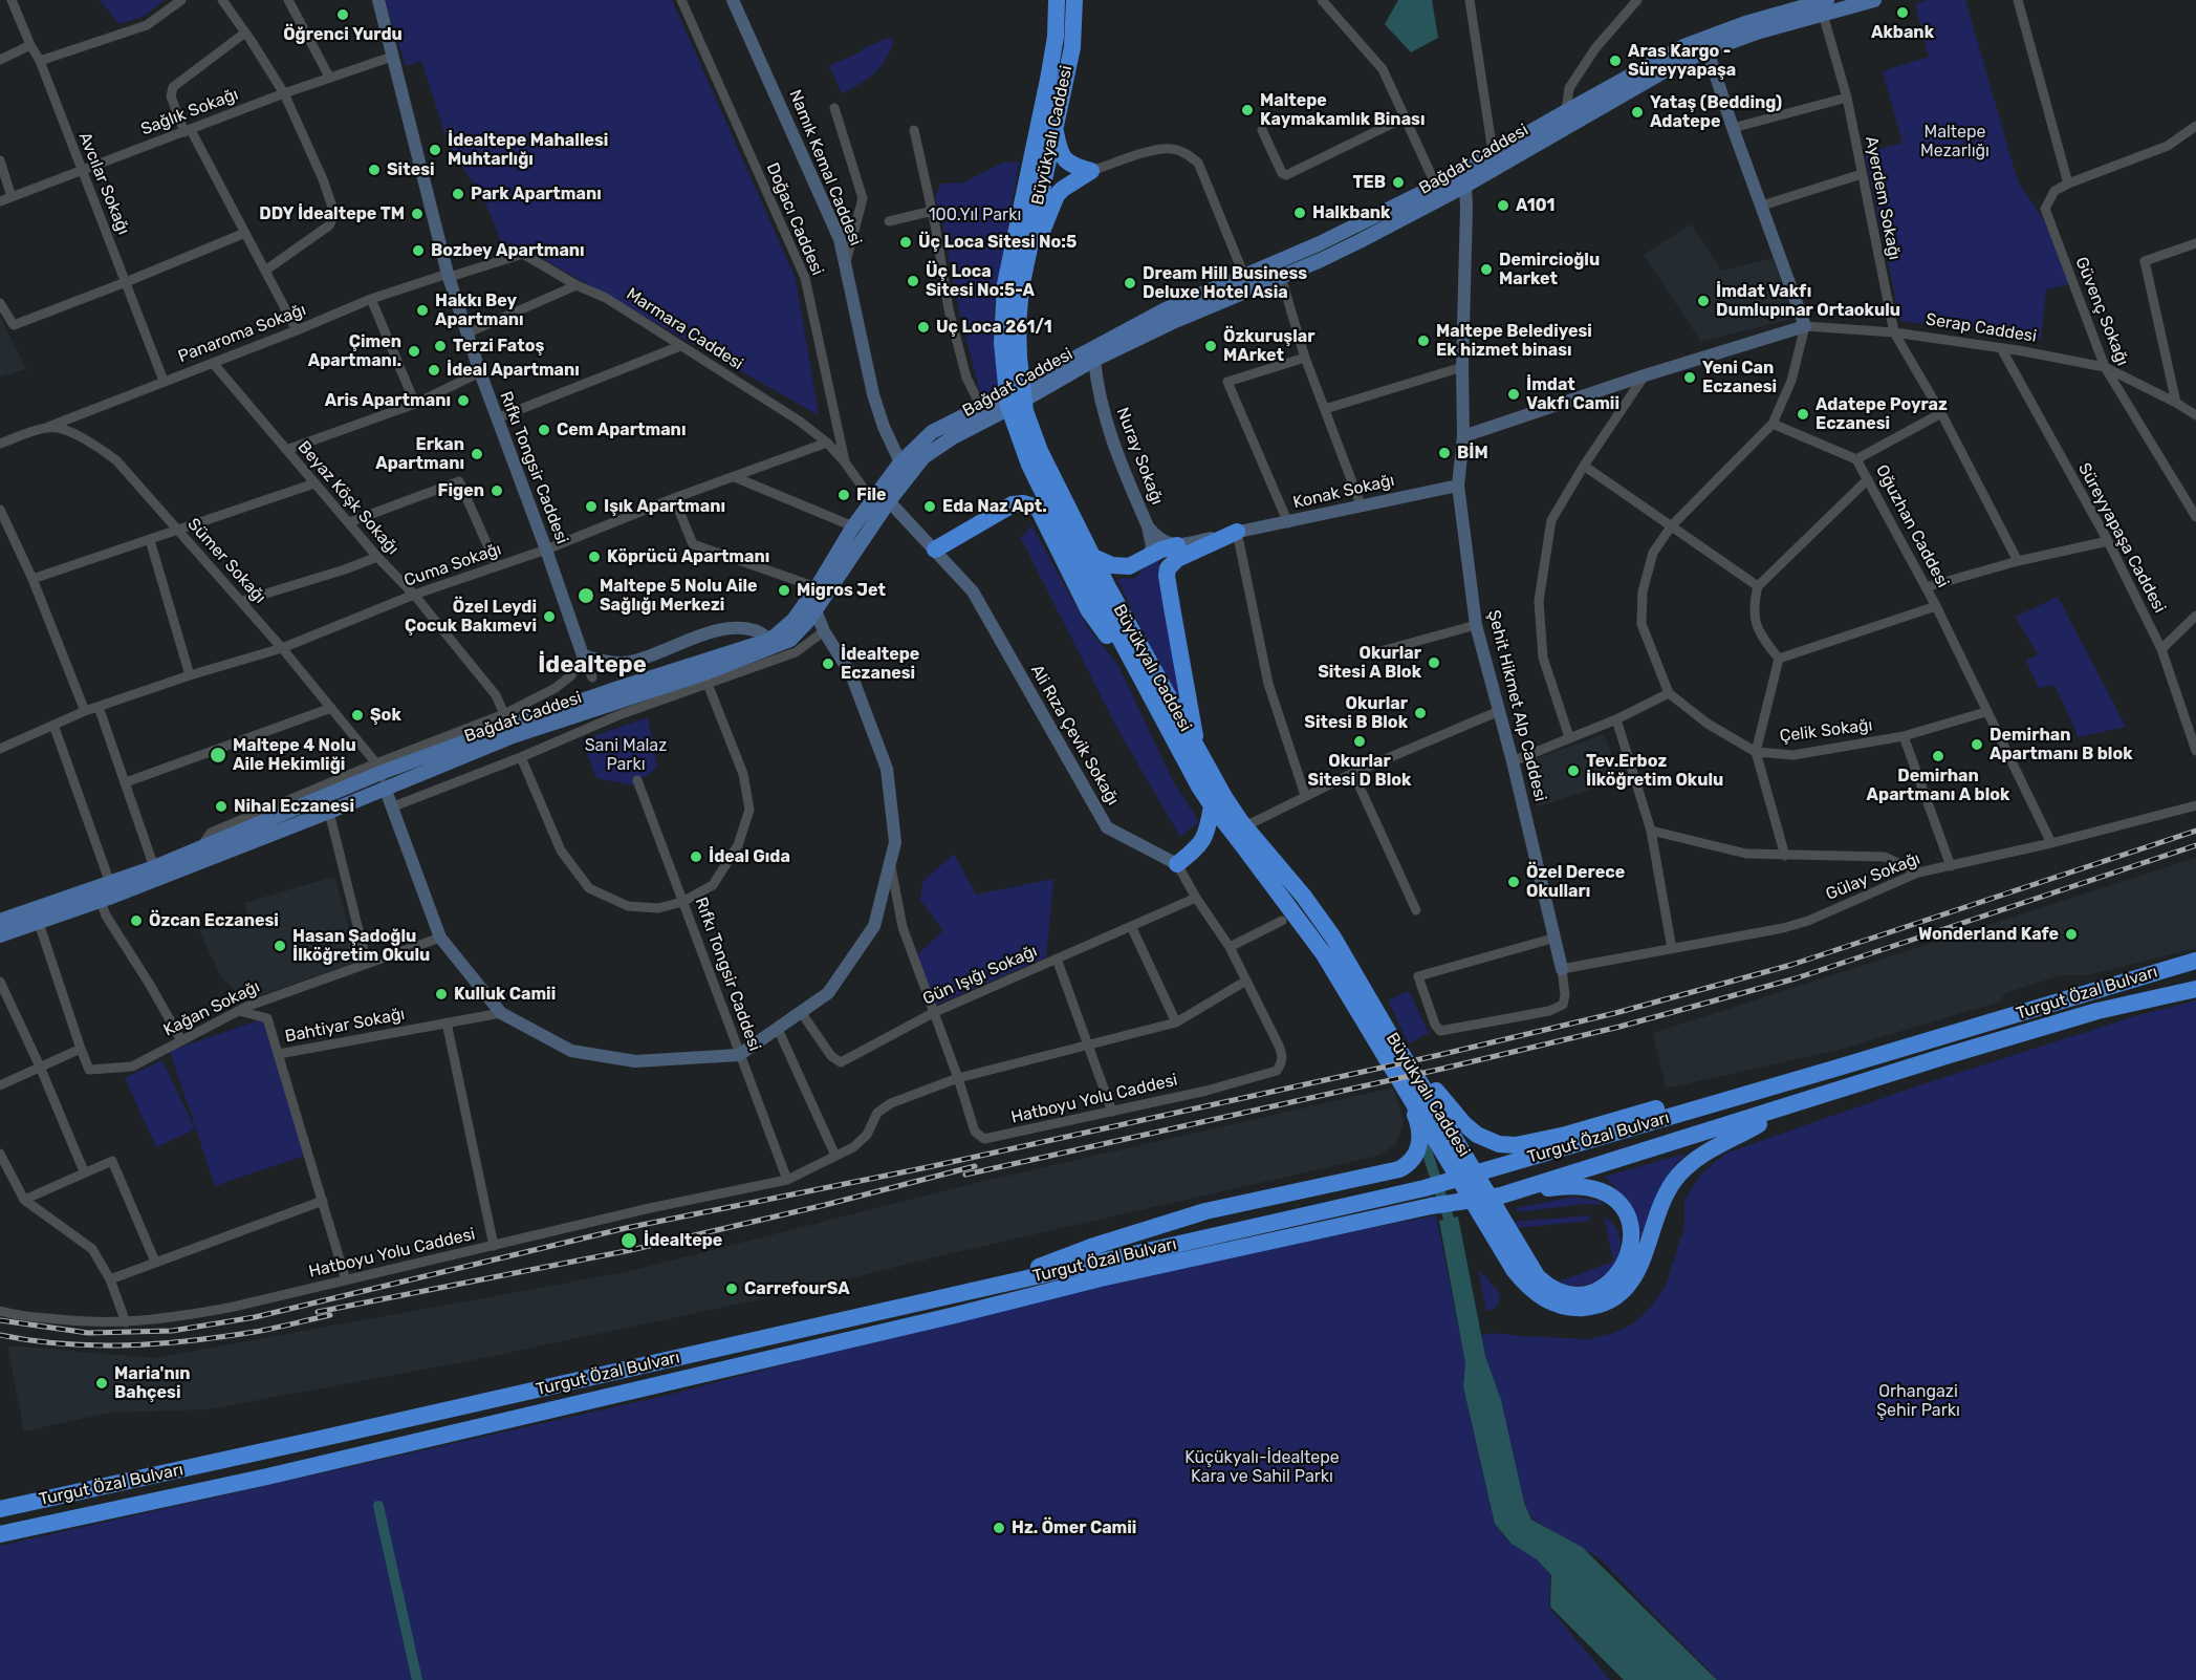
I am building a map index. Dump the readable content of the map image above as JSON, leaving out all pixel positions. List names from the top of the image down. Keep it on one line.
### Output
{"streets":{"highway":["Büyükyalı Caddesi","Turgut Özal Bulvarı"],"main road":["Bağdat Caddesi"],"street":["Sağlık Sokağı","Namık Kemal Caddesi","Avcılar Sokağı","Ayerdem Sokağı","Doğacı Caddesi","Güvenç Sokağı","Serap Caddesi","Marmara Caddesi","Panaroma Sokağı","Nuray Sokağı","Rıfkı Tongsir Caddesi","Konak Sokağı","Beyaz Köşk Sokağı","Oğuzhan Caddesi","Süreyyapaşa Caddesi","Sümer Sokağı","Cuma Sokağı","Şehit Hikmet Alp Caddesi","Çelik Sokağı","Ali Rıza Çevik Sokağı","Gülay Sokağı","Gün Işığı Sokağı","Kağan Sokağı","Bahtiyar Sokağı","Hatboyu Yolu Caddesi"]},"crossings":[["Sağlık Sokağı","Avcılar Sokağı"],["Sağlık Sokağı","Rıfkı Tongsir Caddesi"],["Bağdat Caddesi","Namık Kemal Caddesi"],["Bağdat Caddesi","Ayerdem Sokağı"],["Bağdat Caddesi","Marmara Caddesi"],["Bağdat Caddesi","Nuray Sokağı"],["Bağdat Caddesi","Sümer Sokağı"],["Bağdat Caddesi","Şehit Hikmet Alp Caddesi"],["Bağdat Caddesi","Ali Rıza Çevik Sokağı"],["Avcılar Sokağı","Panaroma Sokağı"],["Ayerdem Sokağı","Serap Caddesi"],["Doğacı Caddesi","Marmara Caddesi"],["Güvenç Sokağı","Serap Caddesi"],["Serap Caddesi","Süreyyapaşa Caddesi"],["Serap Caddesi","Şehit Hikmet Alp Caddesi"],["Marmara Caddesi","Panaroma Sokağı"],["Marmara Caddesi","Rıfkı Tongsir Caddesi"],["Marmara Caddesi","Cuma Sokağı"],["Panaroma Sokağı","Rıfkı Tongsir Caddesi"],["Panaroma Sokağı","Beyaz Köşk Sokağı"],["Panaroma Sokağı","Sümer Sokağı"],["Rıfkı Tongsir Caddesi","Cuma Sokağı"],["Rıfkı Tongsir Caddesi","Hatboyu Yolu Caddesi"],["Konak Sokağı","Şehit Hikmet Alp Caddesi"],["Beyaz Köşk Sokağı","Cuma Sokağı"],["Oğuzhan Caddesi","Çelik Sokağı"],["Oğuzhan Caddesi","Gülay Sokağı"],["Sümer Sokağı","Cuma Sokağı"],["Şehit Hikmet Alp Caddesi","Gülay Sokağı"],["Gün Işığı Sokağı","Hatboyu Yolu Caddesi"],["Bahtiyar Sokağı","Hatboyu Yolu Caddesi"]],"districts":["İdealtepe"],"parks":["Maltepe Mezarlığı","100.Yıl Parkı","Sani Malaz Parkı","Orhangazi Şehir Parkı","Küçükyalı-İdealtepe Kara ve Sahil Parkı"],"places":["Akbank","Öğrenci Yurdu","Aras Kargo - Süreyyapaşa","Maltepe Kaymakamlık Binası","Yataş (Bedding) Adatepe","İdealtepe Mahallesi Muhtarlığı","Sitesi","TEB","Park Apartmanı","A101","Halkbank","DDY İdealtepe TM","Üç Loca Sitesi No:5","Bozbey Apartmanı","Demircioğlu Market","Üç Loca Sitesi No:5-A","Dream Hill Business Deluxe Hotel Asia","İmdat Vakfı Dumlupınar Ortaokulu","Hakkı Bey Apartmanı","Uç Loca 261/1","Maltepe Belediyesi Ek hizmet binası","Terzi Fatoş","Özkuruşlar MArket","Çimen Apartmanı.","İdeal Apartmanı","Yeni Can Eczanesi","İmdat Vakfı Camii","Aris Apartmanı","Adatepe Poyraz Eczanesi","Cem Apartmanı","BİM","Erkan Apartmanı","Figen","File","Işık Apartmanı","Eda Naz Apt.","Köprücü Apartmanı","Migros Jet","Maltepe 5 Nolu Aile Sağlığı Merkezi","Özel Leydi Çocuk Bakımevi","Okurlar Sitesi A Blok","İdealtepe Eczanesi","Okurlar Sitesi B Blok","Şok","Okurlar Sitesi D Blok","Demirhan Apartmanı B blok","Maltepe 4 Nolu Aile Hekimliği","Demirhan Apartmanı A blok","Tev.Erboz İlköğretim Okulu","Nihal Eczanesi","İdeal Gıda","Özel Derece Okulları","Özcan Eczanesi","Wonderland Kafe","Hasan Şadoğlu İlköğretim Okulu","Kulluk Camii","İdealtepe","CarrefourSA","Maria'nın Bahçesi","Hz. Ömer Camii"]}
